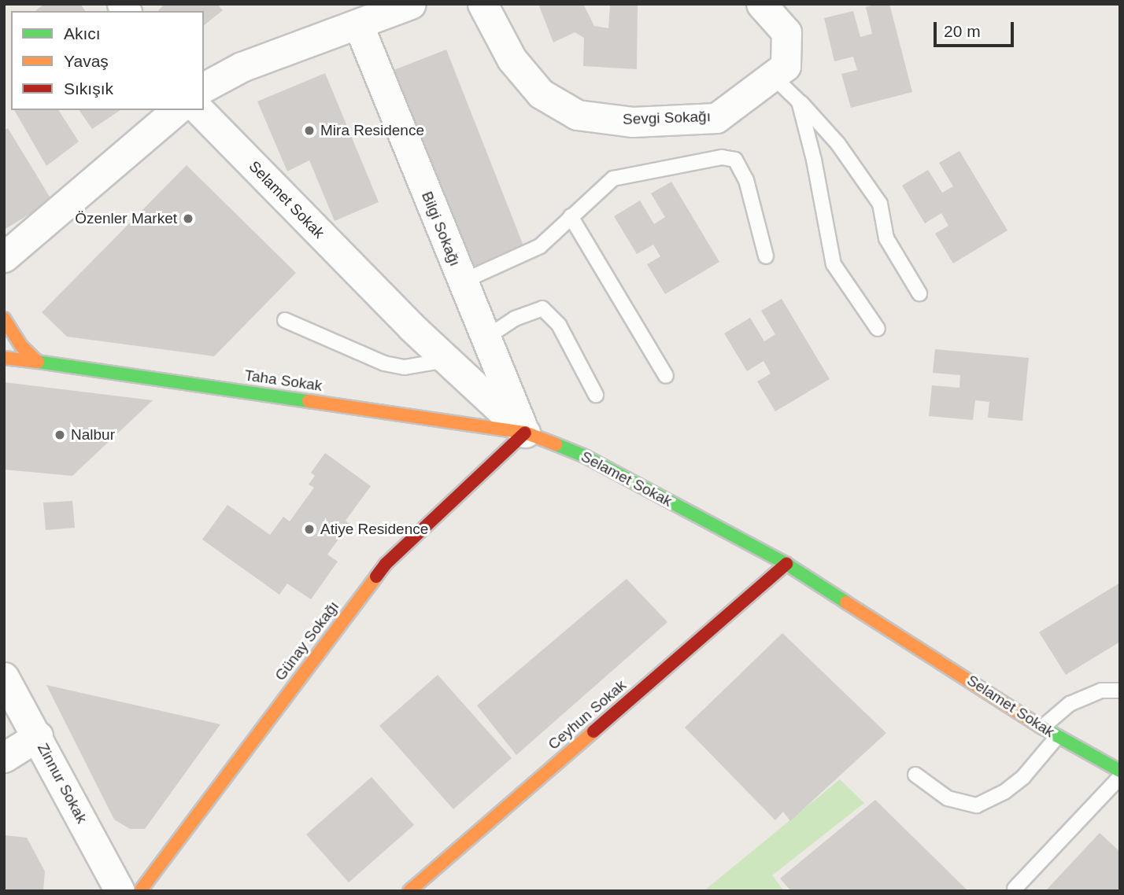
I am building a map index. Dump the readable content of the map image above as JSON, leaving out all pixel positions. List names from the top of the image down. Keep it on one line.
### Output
{"streets":{"street":["Sevgi Sokağı","Selamet Sokak","Bilgi Sokağı","Taha Sokak","Günay Sokağı","Ceyhun Sokak","Zinnur Sokak"]},"crossings":[["Selamet Sokak","Bilgi Sokağı"],["Selamet Sokak","Taha Sokak"],["Selamet Sokak","Günay Sokağı"],["Selamet Sokak","Ceyhun Sokak"],["Bilgi Sokağı","Taha Sokak"],["Bilgi Sokağı","Günay Sokağı"],["Taha Sokak","Günay Sokağı"]],"places":["Mira Residence","Özenler Market","Nalbur","Atiye Residence"],"legend":["Akıcı","Yavaş","Sıkışık"],"scale_bar":"20 m"}
